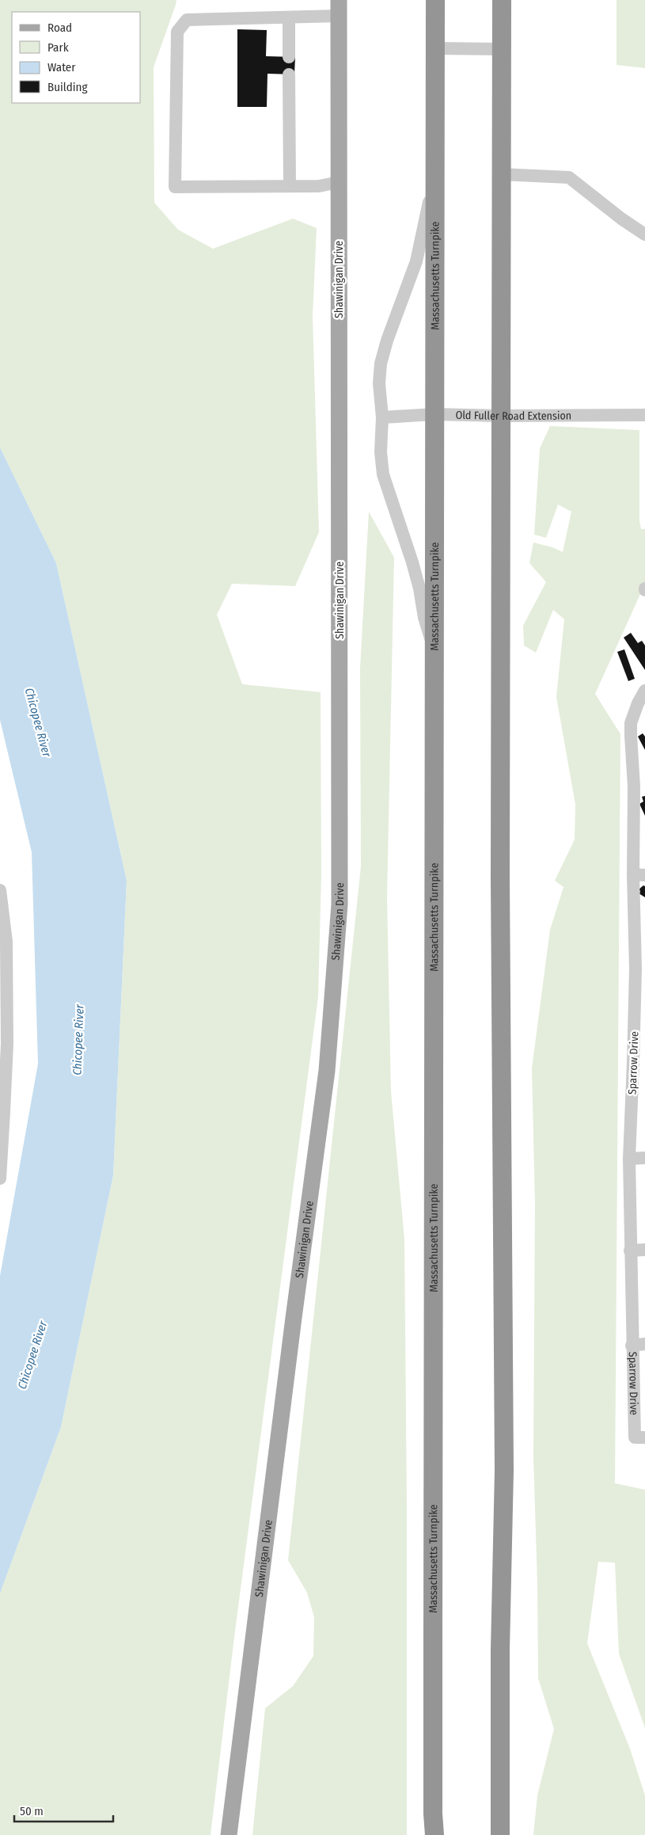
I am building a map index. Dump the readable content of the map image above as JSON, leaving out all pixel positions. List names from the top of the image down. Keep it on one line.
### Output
{"streets":{"highway":["Massachusetts Turnpike"],"main road":["Shawinigan Drive"],"street":["Old Fuller Road Extension","Sparrow Drive"]},"crossings":[["Massachusetts Turnpike","Old Fuller Road Extension"]],"water":["Chicopee River"],"legend":["Road","Park","Water","Building"],"scale_bar":"50 m"}
